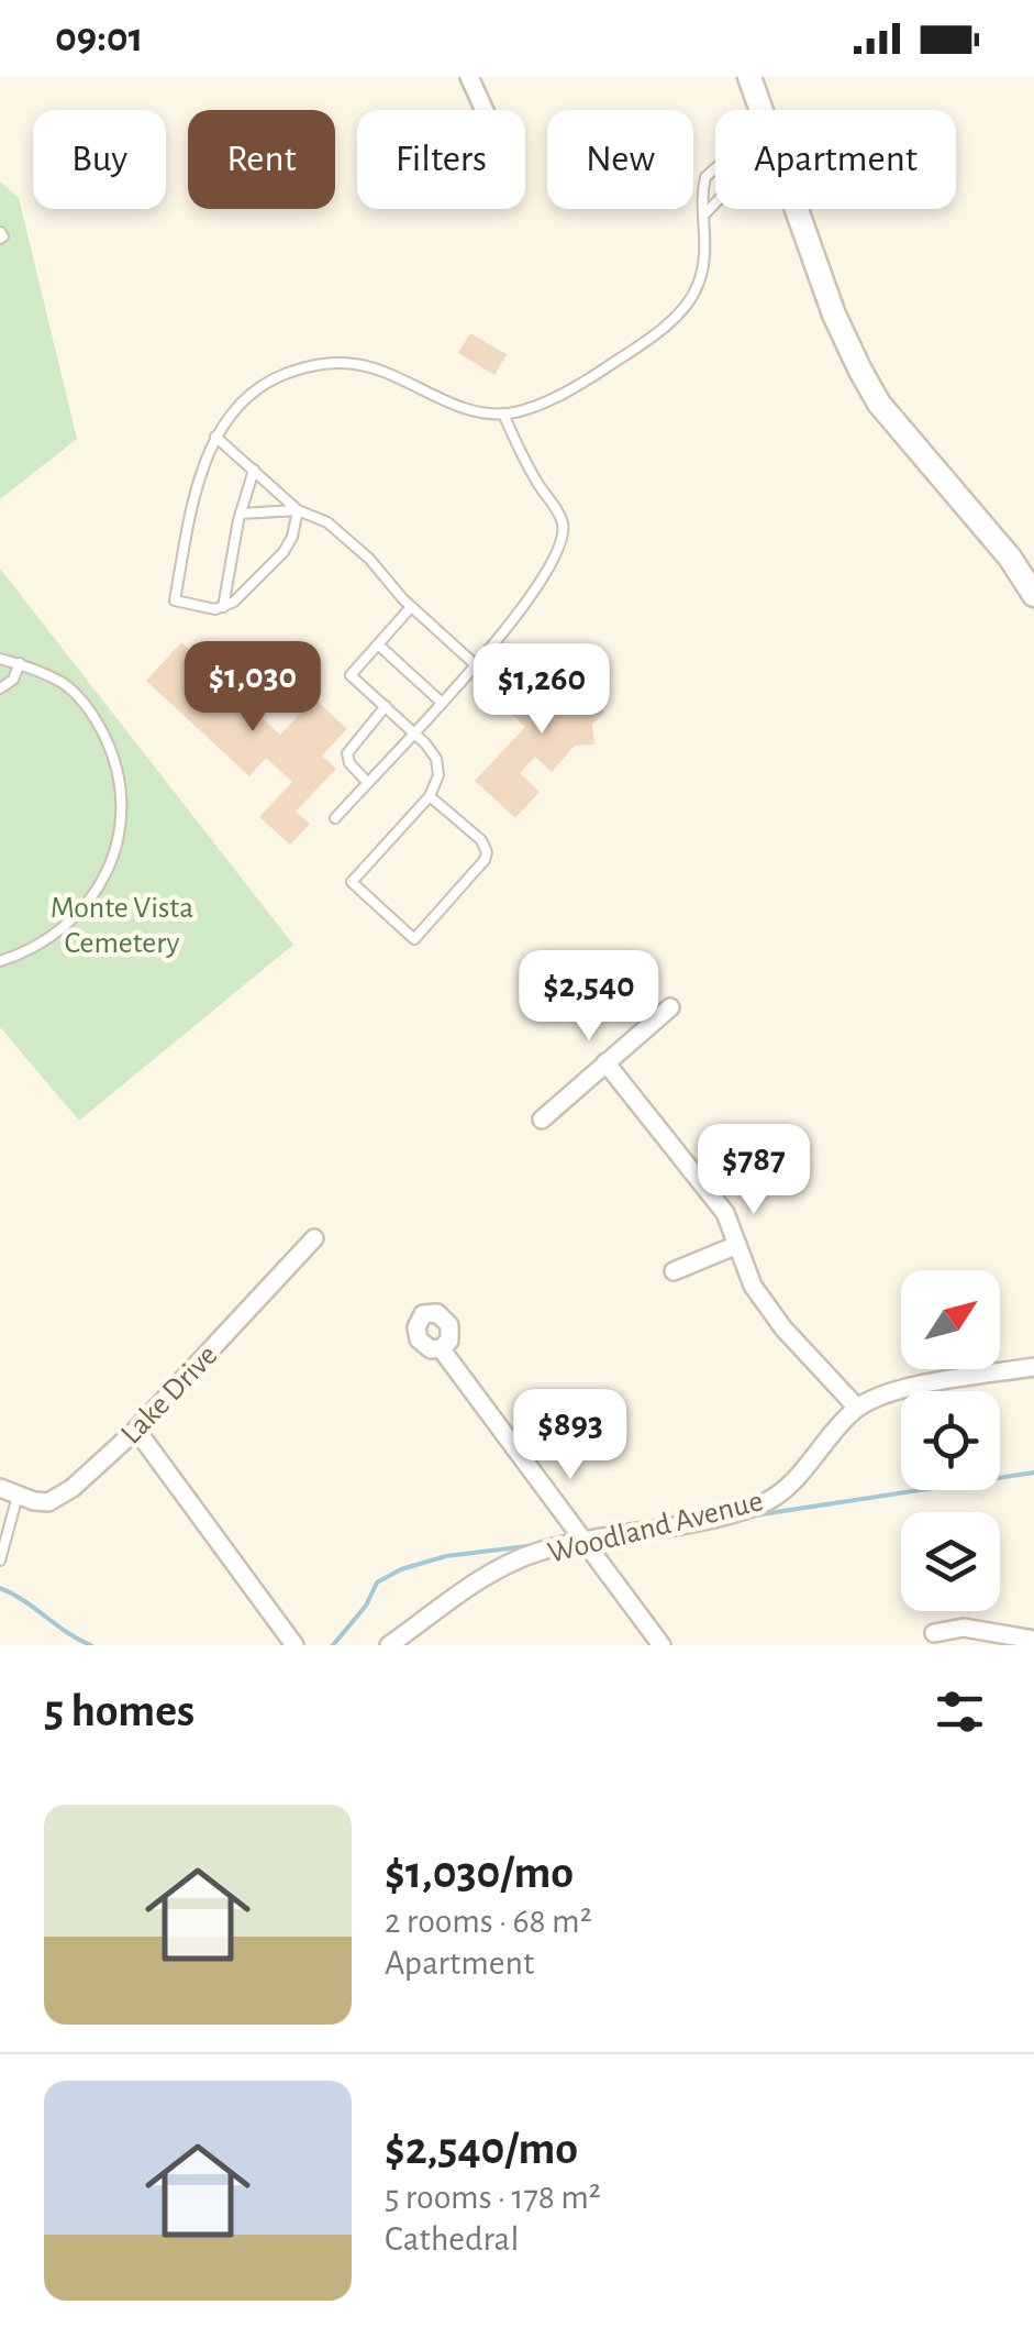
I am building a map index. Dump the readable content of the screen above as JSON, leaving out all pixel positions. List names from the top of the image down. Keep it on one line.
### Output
{"streets":{"street":["Lake Drive","Woodland Avenue"]},"parks":["Monte Vista Cemetery"],"north":"top right","page":{"status":"09:01","chip":["Buy","Rent","Filters","New","Apartment"],"price":["$1,030","$1,260","$2,540","$787","$893"],"heading":"5 homes","list":[{"name":"$1,030/mo","note":"2 rooms · 68 m² · Apartment"},{"name":"$2,540/mo","note":"5 rooms · 178 m² · Cathedral"}]}}
